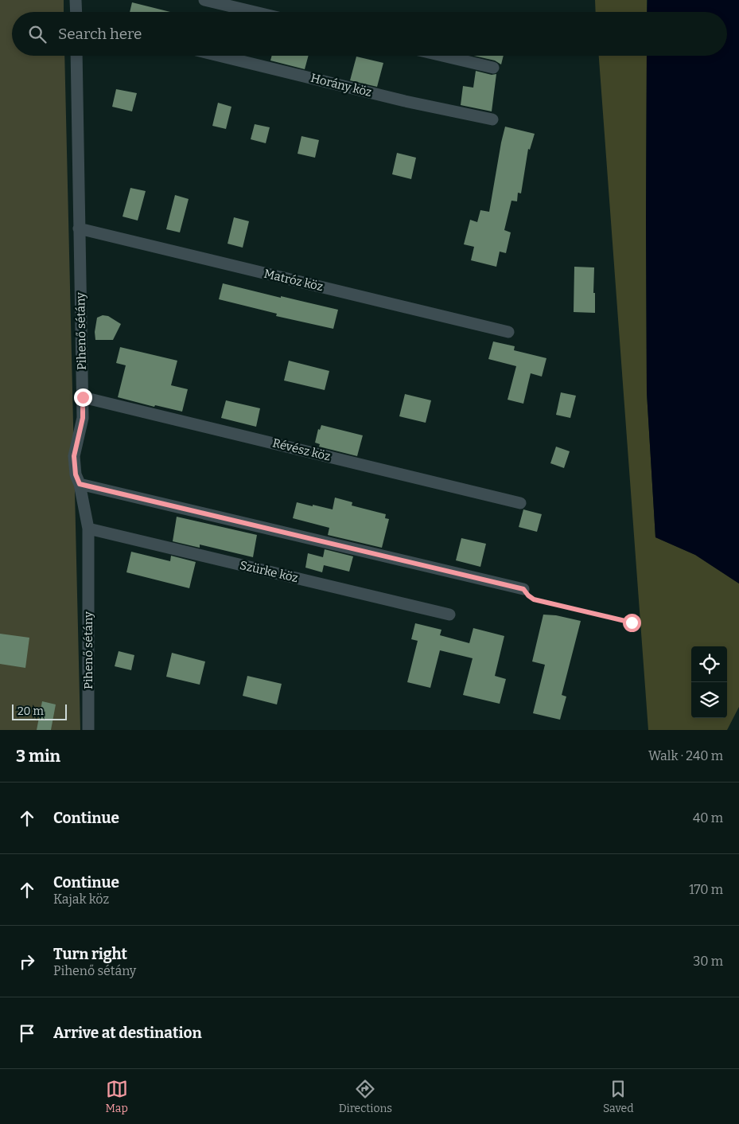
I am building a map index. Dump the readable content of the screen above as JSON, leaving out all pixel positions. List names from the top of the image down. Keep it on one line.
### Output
{"streets":{"street":["Horány köz","Matróz köz","Pihenő sétány","Révész köz","Szürke köz"]},"crossings":[["Matróz köz","Pihenő sétány"],["Pihenő sétány","Révész köz"],["Pihenő sétány","Szürke köz"]],"scale_bar":"20 m","page":{"search":"Search here","scale":"20 m","heading":["3 min","Walk · 240 m"],"list":[["Continue","40 m"],["Continue","Kajak köz","170 m"],["Turn right","Pihenő sétány","30 m"],"Arrive at destination"],"nav":["Map","Directions","Saved"]}}
